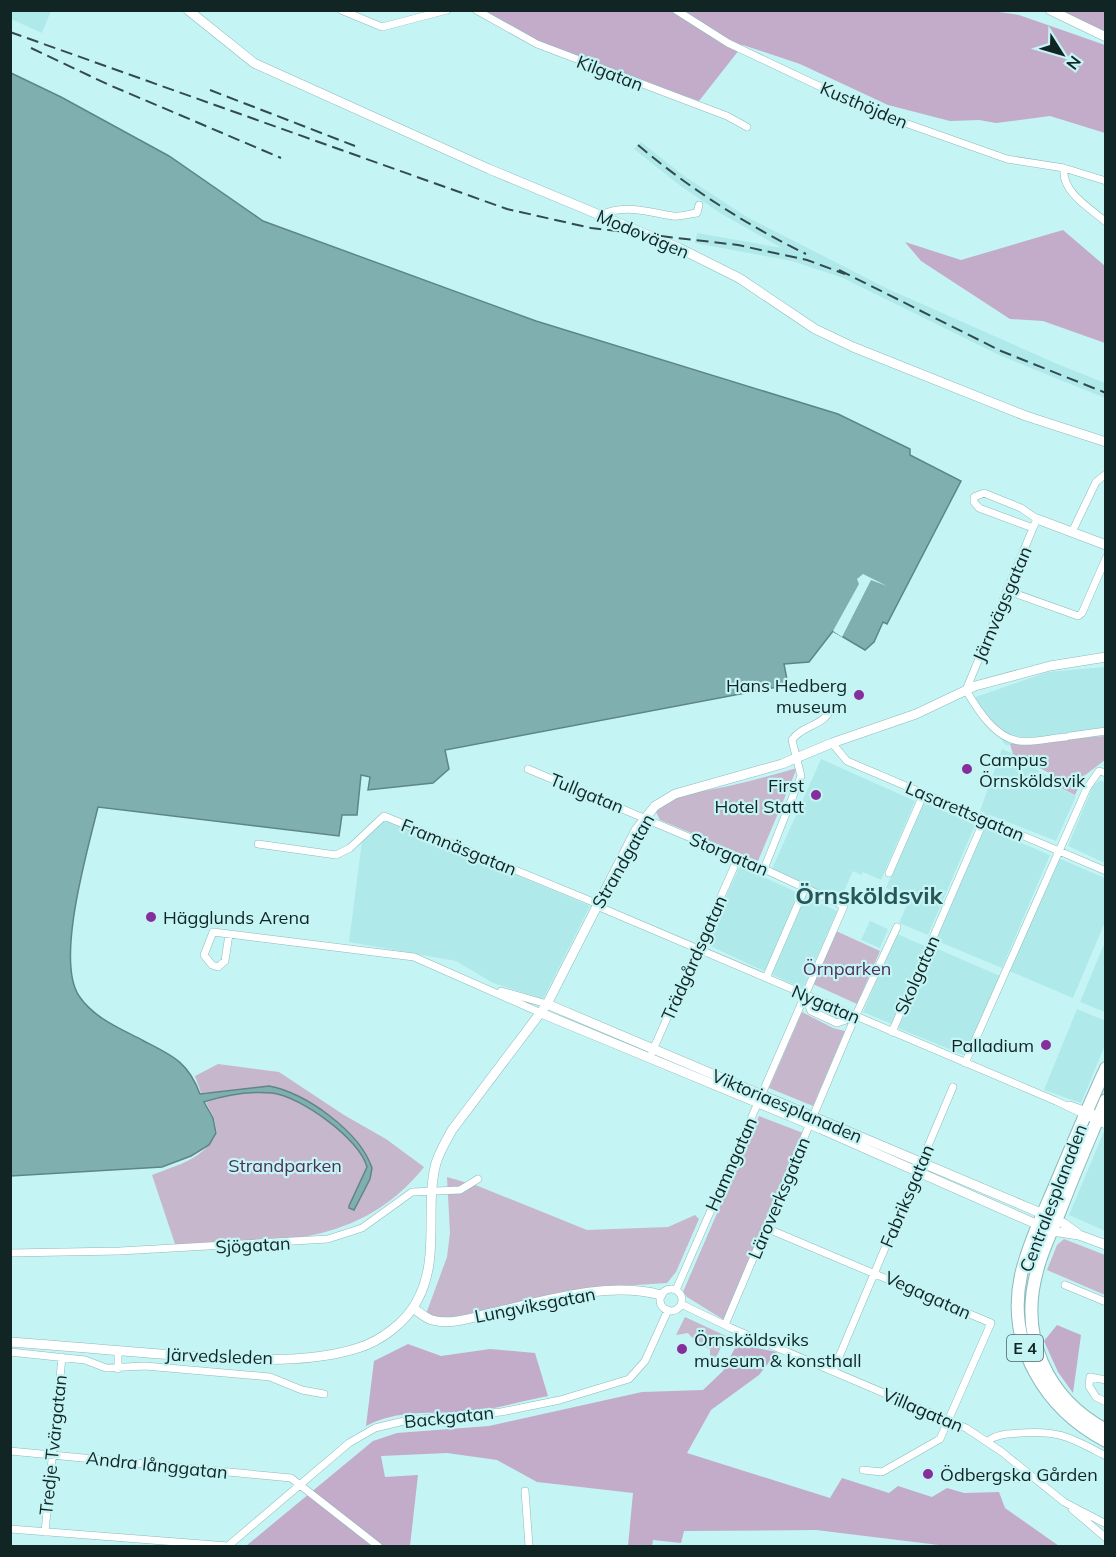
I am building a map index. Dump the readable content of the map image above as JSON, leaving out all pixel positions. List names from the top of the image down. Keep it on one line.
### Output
{"streets":{"highway":["Centralesplanaden","E 4"],"main road":["Modovägen","Strandgatan","Viktoriaesplanaden","Lungviksgatan","Järvedsleden"],"street":["Kilgatan","Kusthöjden","Järnvägsgatan","Tullgatan","Lasarettsgatan","Framnäsgatan","Storgatan","Trädgårdsgatan","Skolgatan","Nygatan","Hamngatan","Fabriksgatan","Läroverksgatan","Sjögatan","Vegagatan","Villagatan","Backgatan","Tredje Tvärgatan","Andra långgatan"]},"crossings":[["Järnvägsgatan","Strandgatan"],["Tullgatan","Storgatan"],["Tullgatan","Strandgatan"],["Lasarettsgatan","Strandgatan"],["Lasarettsgatan","Skolgatan"],["Framnäsgatan","Strandgatan"],["Framnäsgatan","Nygatan"],["Storgatan","Strandgatan"],["Storgatan","Trädgårdsgatan"],["Storgatan","Hamngatan"],["Strandgatan","Nygatan"],["Strandgatan","Viktoriaesplanaden"],["Strandgatan","Sjögatan"],["Strandgatan","Lungviksgatan"],["Strandgatan","Järvedsleden"],["Trädgårdsgatan","Nygatan"],["Trädgårdsgatan","Viktoriaesplanaden"],["Skolgatan","Nygatan"],["Nygatan","Hamngatan"],["Nygatan","Läroverksgatan"],["Nygatan","Centralesplanaden"],["Viktoriaesplanaden","Hamngatan"],["Viktoriaesplanaden","Fabriksgatan"],["Viktoriaesplanaden","Läroverksgatan"],["Viktoriaesplanaden","Centralesplanaden"],["Hamngatan","Lungviksgatan"],["Hamngatan","Backgatan"],["Fabriksgatan","Vegagatan"],["Fabriksgatan","Villagatan"],["Läroverksgatan","Vegagatan"],["Läroverksgatan","Villagatan"],["Vegagatan","Villagatan"],["Lungviksgatan","Järvedsleden"],["Lungviksgatan","Backgatan"],["Backgatan","Andra långgatan"],["Tredje Tvärgatan","Andra långgatan"]],"districts":["Örnsköldsvik"],"parks":["Örnparken","Strandparken"],"places":["Hans Hedberg museum","Campus Örnsköldsvik","First Hotel Statt","Hägglunds Arena","Palladium","Örnsköldsviks museum & konsthall","Ödbergska Gården"],"north":"bottom right"}
